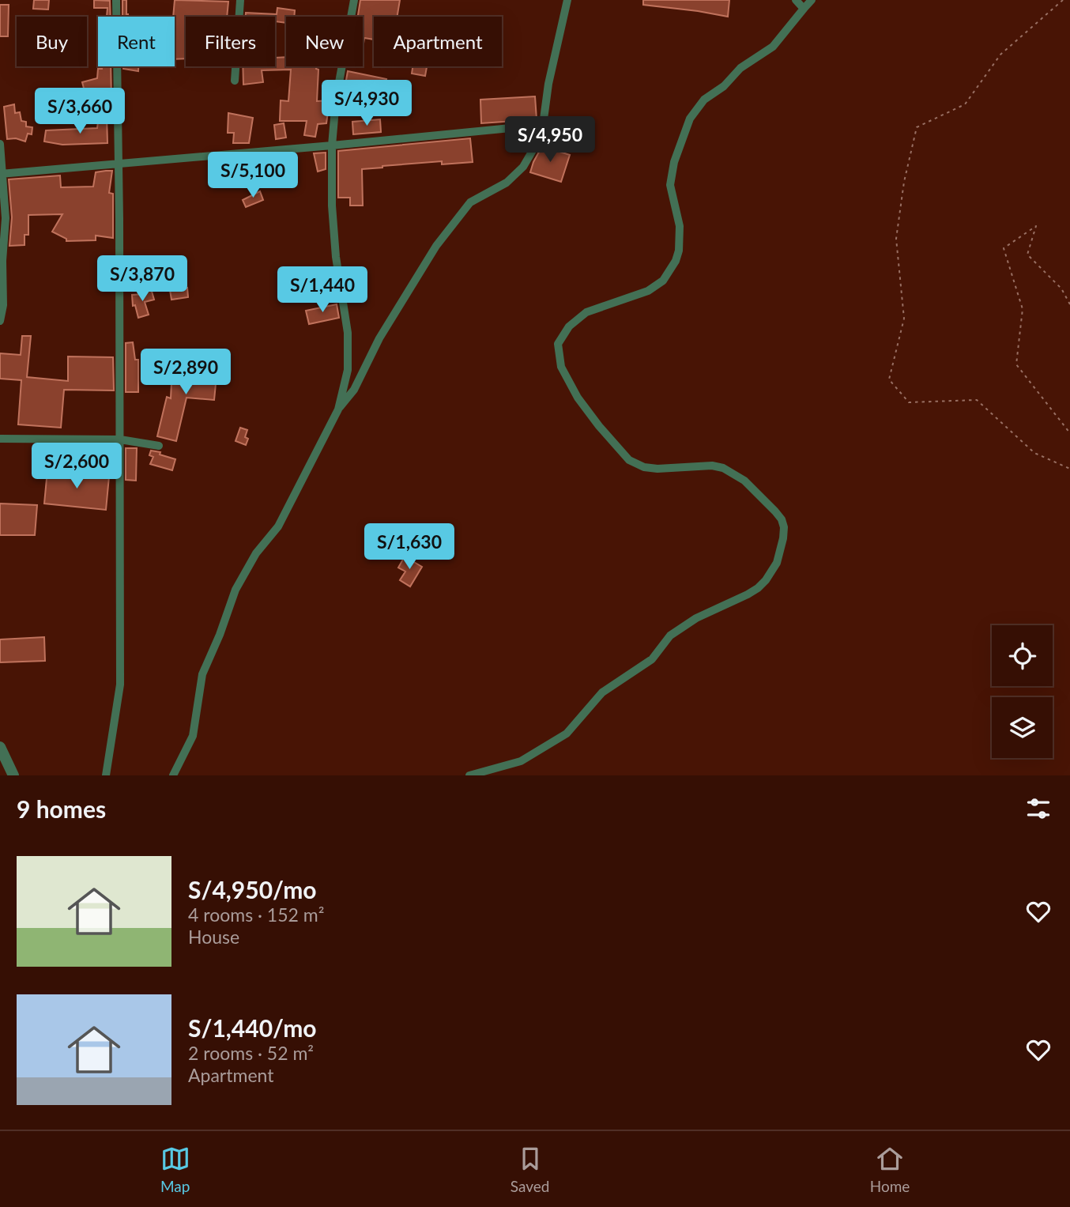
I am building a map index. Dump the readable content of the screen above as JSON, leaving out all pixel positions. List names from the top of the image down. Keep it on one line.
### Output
{"page":{"chip":["Buy","Rent","Filters","New","Apartment"],"price":["S/4,930","S/3,660","S/4,950","S/5,100","S/3,870","S/1,440","S/2,890","S/2,600","S/1,630"],"heading":"9 homes","list":[{"name":"S/4,950/mo","note":"4 rooms · 152 m² · House"},{"name":"S/1,440/mo","note":"2 rooms · 52 m² · Apartment"}],"tabs":["Map","Saved","Home"]}}
